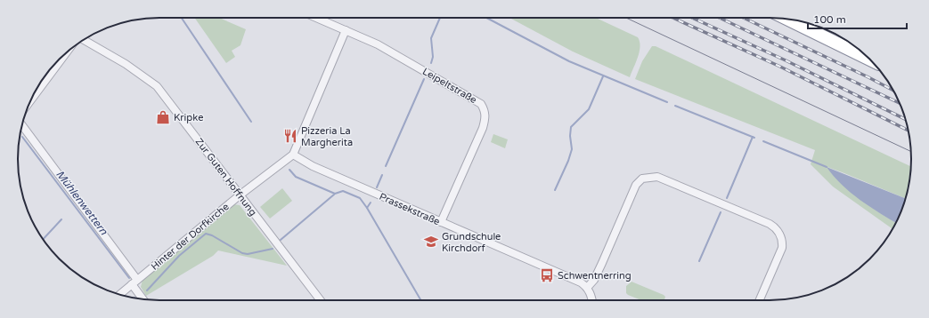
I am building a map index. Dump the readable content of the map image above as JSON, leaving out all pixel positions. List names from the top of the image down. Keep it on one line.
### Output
{"streets":{"street":["Leipeltstraße","Zur Guten Hoffnung","Prassekstraße","Hinter der Dorfkirche"]},"crossings":[["Leipeltstraße","Prassekstraße"],["Leipeltstraße","Hinter der Dorfkirche"],["Zur Guten Hoffnung","Hinter der Dorfkirche"],["Prassekstraße","Hinter der Dorfkirche"]],"water":["Mühlenwettern"],"places":{"shop":["Kripke"],"restaurant":["Pizzeria La Margherita"],"school or university":["Grundschule Kirchdorf"],"bus stop":["Schwentnerring"]},"scale_bar":"100 m"}
